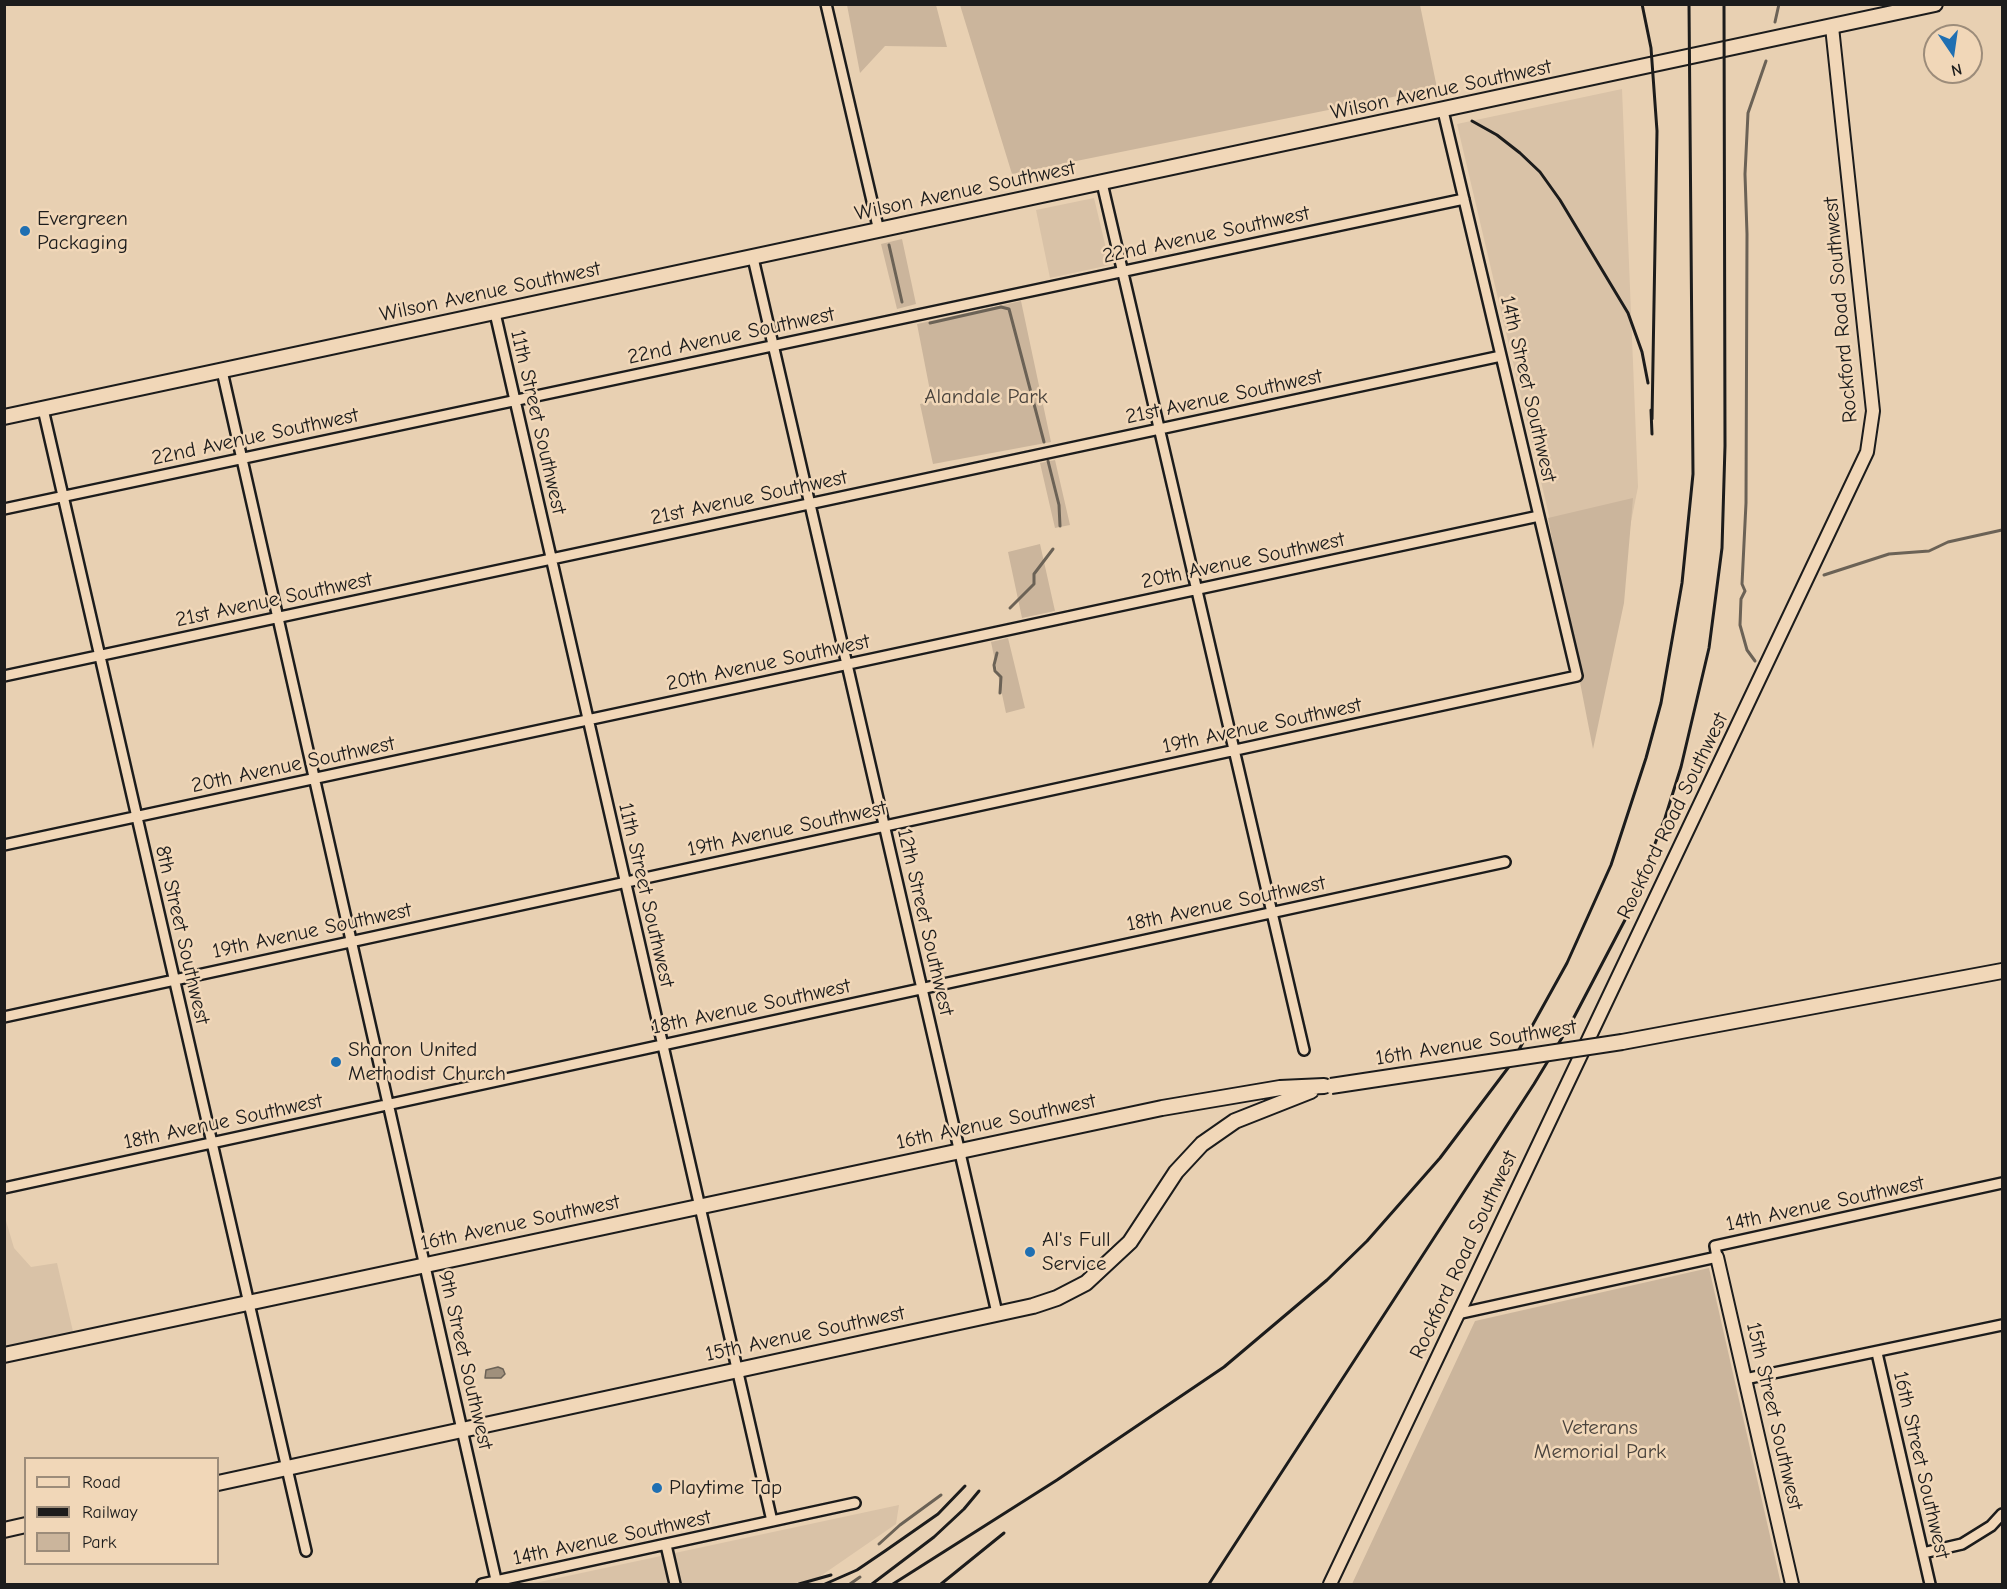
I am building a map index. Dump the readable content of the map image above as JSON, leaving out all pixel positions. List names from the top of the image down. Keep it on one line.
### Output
{"streets":{"main road":["Wilson Avenue Southwest","16th Avenue Southwest","15th Avenue Southwest"],"street":["22nd Avenue Southwest","Rockford Road Southwest","14th Street Southwest","21st Avenue Southwest","11th Street Southwest","20th Avenue Southwest","19th Avenue Southwest","18th Avenue Southwest","12th Street Southwest","8th Street Southwest","14th Avenue Southwest","9th Street Southwest","15th Street Southwest","16th Street Southwest"]},"crossings":[["Wilson Avenue Southwest","Rockford Road Southwest"],["Wilson Avenue Southwest","14th Street Southwest"],["Wilson Avenue Southwest","11th Street Southwest"],["Wilson Avenue Southwest","12th Street Southwest"],["Wilson Avenue Southwest","8th Street Southwest"],["Wilson Avenue Southwest","9th Street Southwest"],["22nd Avenue Southwest","14th Street Southwest"],["22nd Avenue Southwest","11th Street Southwest"],["22nd Avenue Southwest","12th Street Southwest"],["22nd Avenue Southwest","8th Street Southwest"],["22nd Avenue Southwest","9th Street Southwest"],["Rockford Road Southwest","14th Avenue Southwest"],["14th Street Southwest","21st Avenue Southwest"],["14th Street Southwest","20th Avenue Southwest"],["14th Street Southwest","19th Avenue Southwest"],["21st Avenue Southwest","11th Street Southwest"],["21st Avenue Southwest","12th Street Southwest"],["21st Avenue Southwest","8th Street Southwest"],["21st Avenue Southwest","9th Street Southwest"],["11th Street Southwest","20th Avenue Southwest"],["11th Street Southwest","19th Avenue Southwest"],["11th Street Southwest","18th Avenue Southwest"],["11th Street Southwest","16th Avenue Southwest"],["11th Street Southwest","14th Avenue Southwest"],["11th Street Southwest","15th Avenue Southwest"],["20th Avenue Southwest","12th Street Southwest"],["20th Avenue Southwest","8th Street Southwest"],["20th Avenue Southwest","9th Street Southwest"],["19th Avenue Southwest","12th Street Southwest"],["19th Avenue Southwest","8th Street Southwest"],["19th Avenue Southwest","9th Street Southwest"],["18th Avenue Southwest","12th Street Southwest"],["18th Avenue Southwest","8th Street Southwest"],["18th Avenue Southwest","9th Street Southwest"],["12th Street Southwest","16th Avenue Southwest"],["12th Street Southwest","15th Avenue Southwest"],["8th Street Southwest","16th Avenue Southwest"],["8th Street Southwest","15th Avenue Southwest"],["16th Avenue Southwest","15th Avenue Southwest"],["16th Avenue Southwest","9th Street Southwest"],["14th Avenue Southwest","9th Street Southwest"],["14th Avenue Southwest","15th Street Southwest"],["15th Avenue Southwest","9th Street Southwest"]],"parks":["Alandale Park","Veterans Memorial Park"],"places":["Evergreen Packaging","Sharon United Methodist Church","Al's Full Service","Playtime Tap"],"legend":["Road","Railway","Park"],"north":"bottom"}
